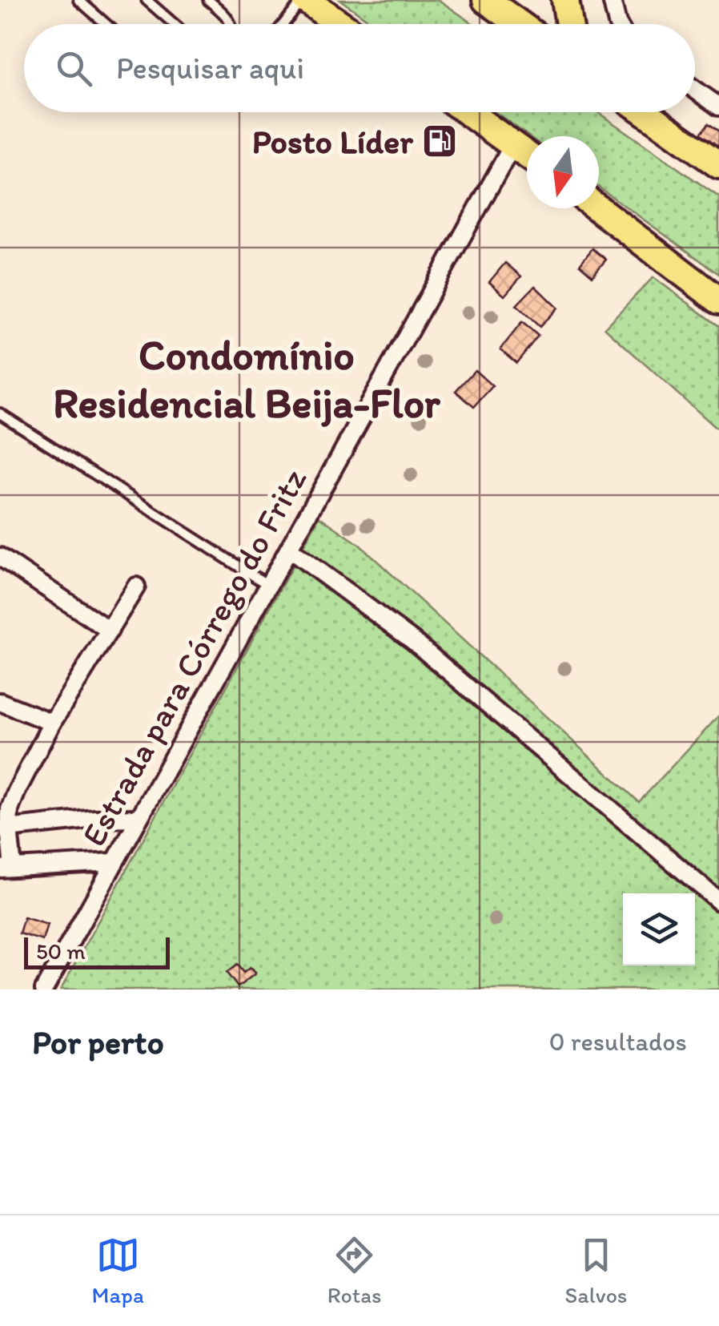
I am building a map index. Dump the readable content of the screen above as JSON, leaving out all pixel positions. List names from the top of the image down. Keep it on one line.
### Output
{"streets":{"street":["Estrada para Córrego do Fritz"]},"districts":["Condomínio Residencial Beija-Flor"],"places":{"fuel station":["Posto Líder"]},"scale_bar":"50 m","north":"bottom","page":{"search":"Pesquisar aqui","scale":"50 m","heading":["Por perto","0 resultados"],"nav":["Mapa","Rotas","Salvos"]}}
